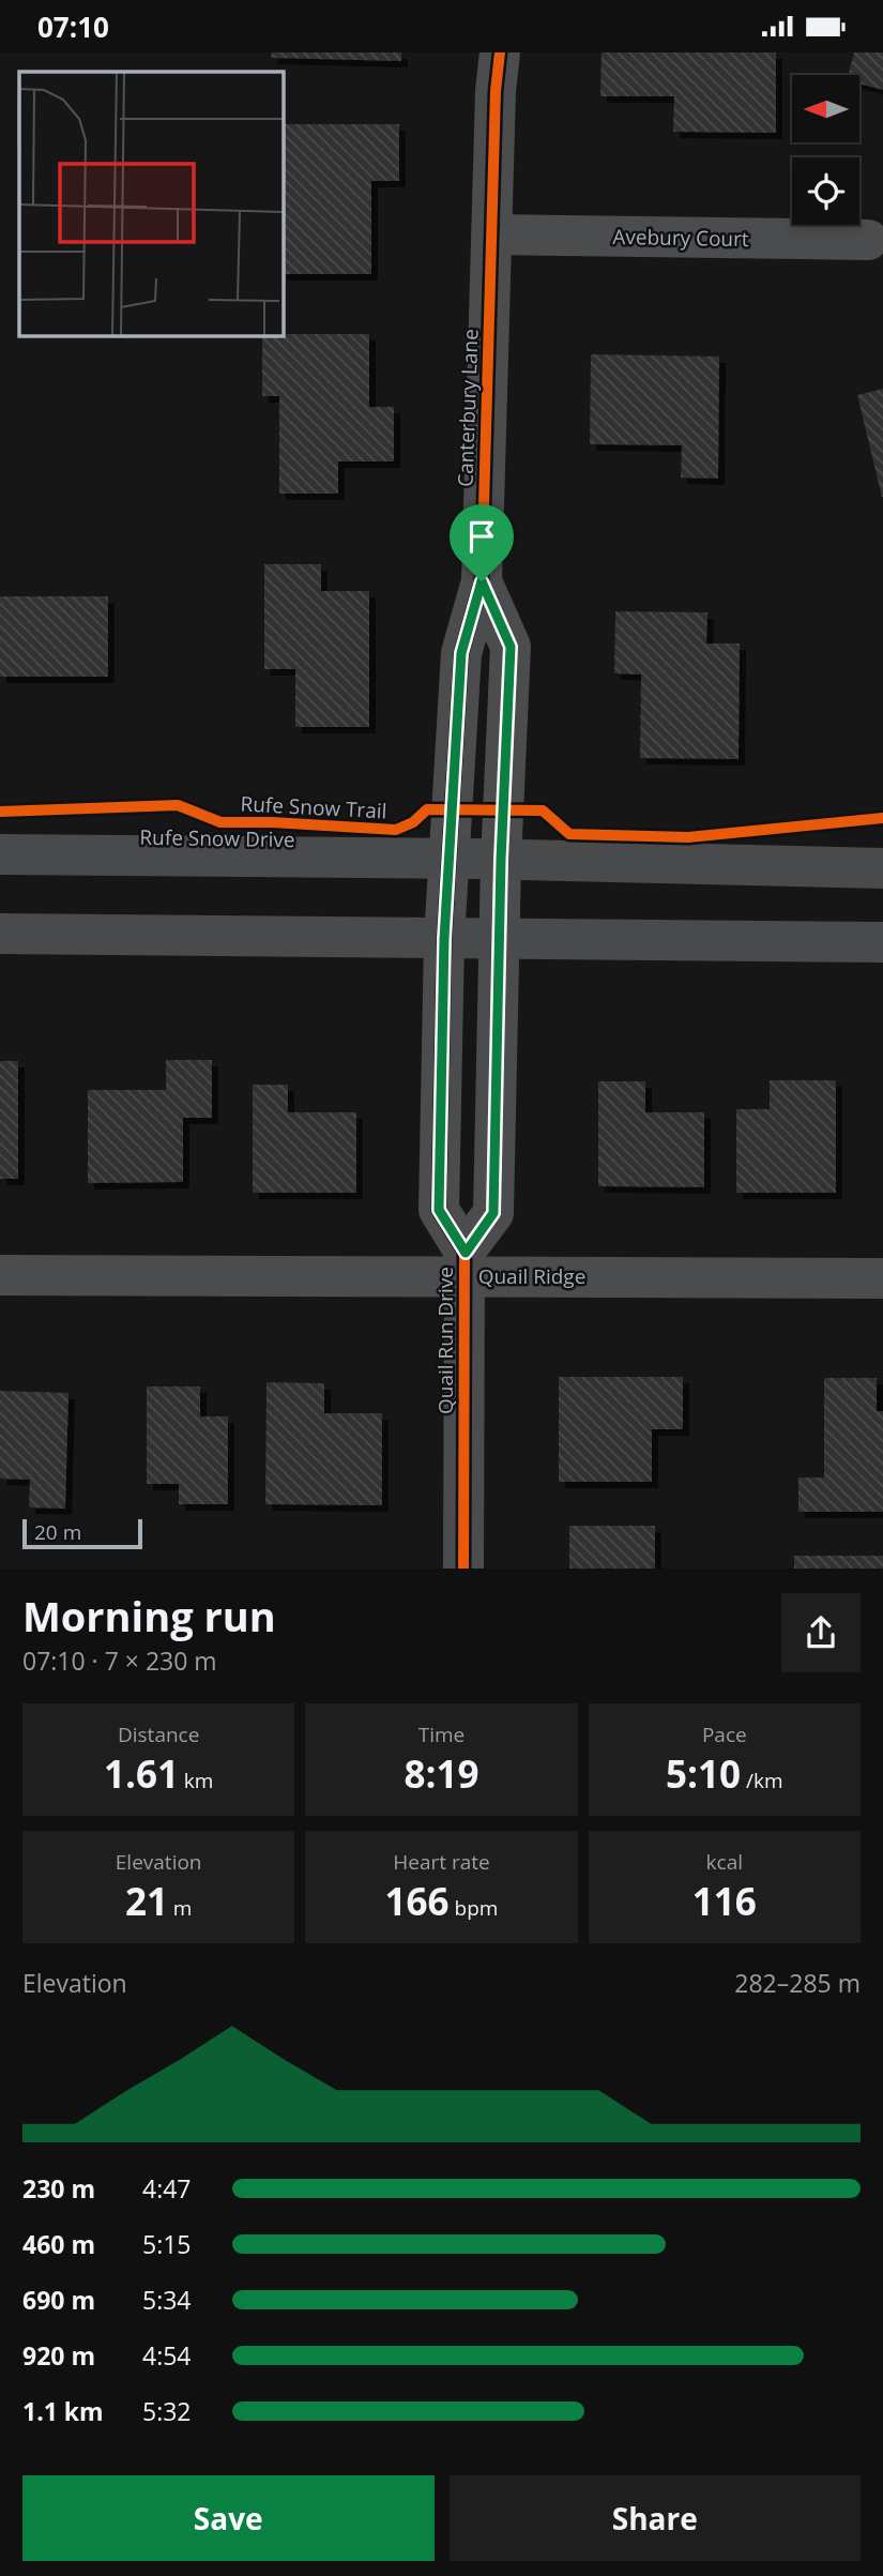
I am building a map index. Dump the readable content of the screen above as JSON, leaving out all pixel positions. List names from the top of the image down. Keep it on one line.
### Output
{"streets":{"main road":["Rufe Snow Drive"],"street":["Avebury Court","Canterbury Lane","Quail Ridge","Quail Run Drive"],"cycle path":["Rufe Snow Trail"]},"crossings":[["Avebury Court","Canterbury Lane"],["Canterbury Lane","Rufe Snow Drive"],["Canterbury Lane","Quail Run Drive"],["Rufe Snow Drive","Quail Run Drive"],["Quail Ridge","Quail Run Drive"]],"scale_bar":"20 m","north":"left","page":{"status":"07:10","scale":"20 m","heading":["Morning run","07:10 · 7 × 230 m"],"stats":[["Distance","1.61 km"],["Time","8:19"],["Pace","5:10 /km"],["Elevation","21 m"],["Heart rate","166 bpm"],["kcal","116"]],"chart":["Elevation","282–285 m"],"list":[{"name":"230 m","note":"4:47"},{"name":"460 m","note":"5:15"},{"name":"690 m","note":"5:34"},{"name":"920 m","note":"4:54"},{"name":"1.1 km","note":"5:32"}],"buttons":["Save","Share"]}}
